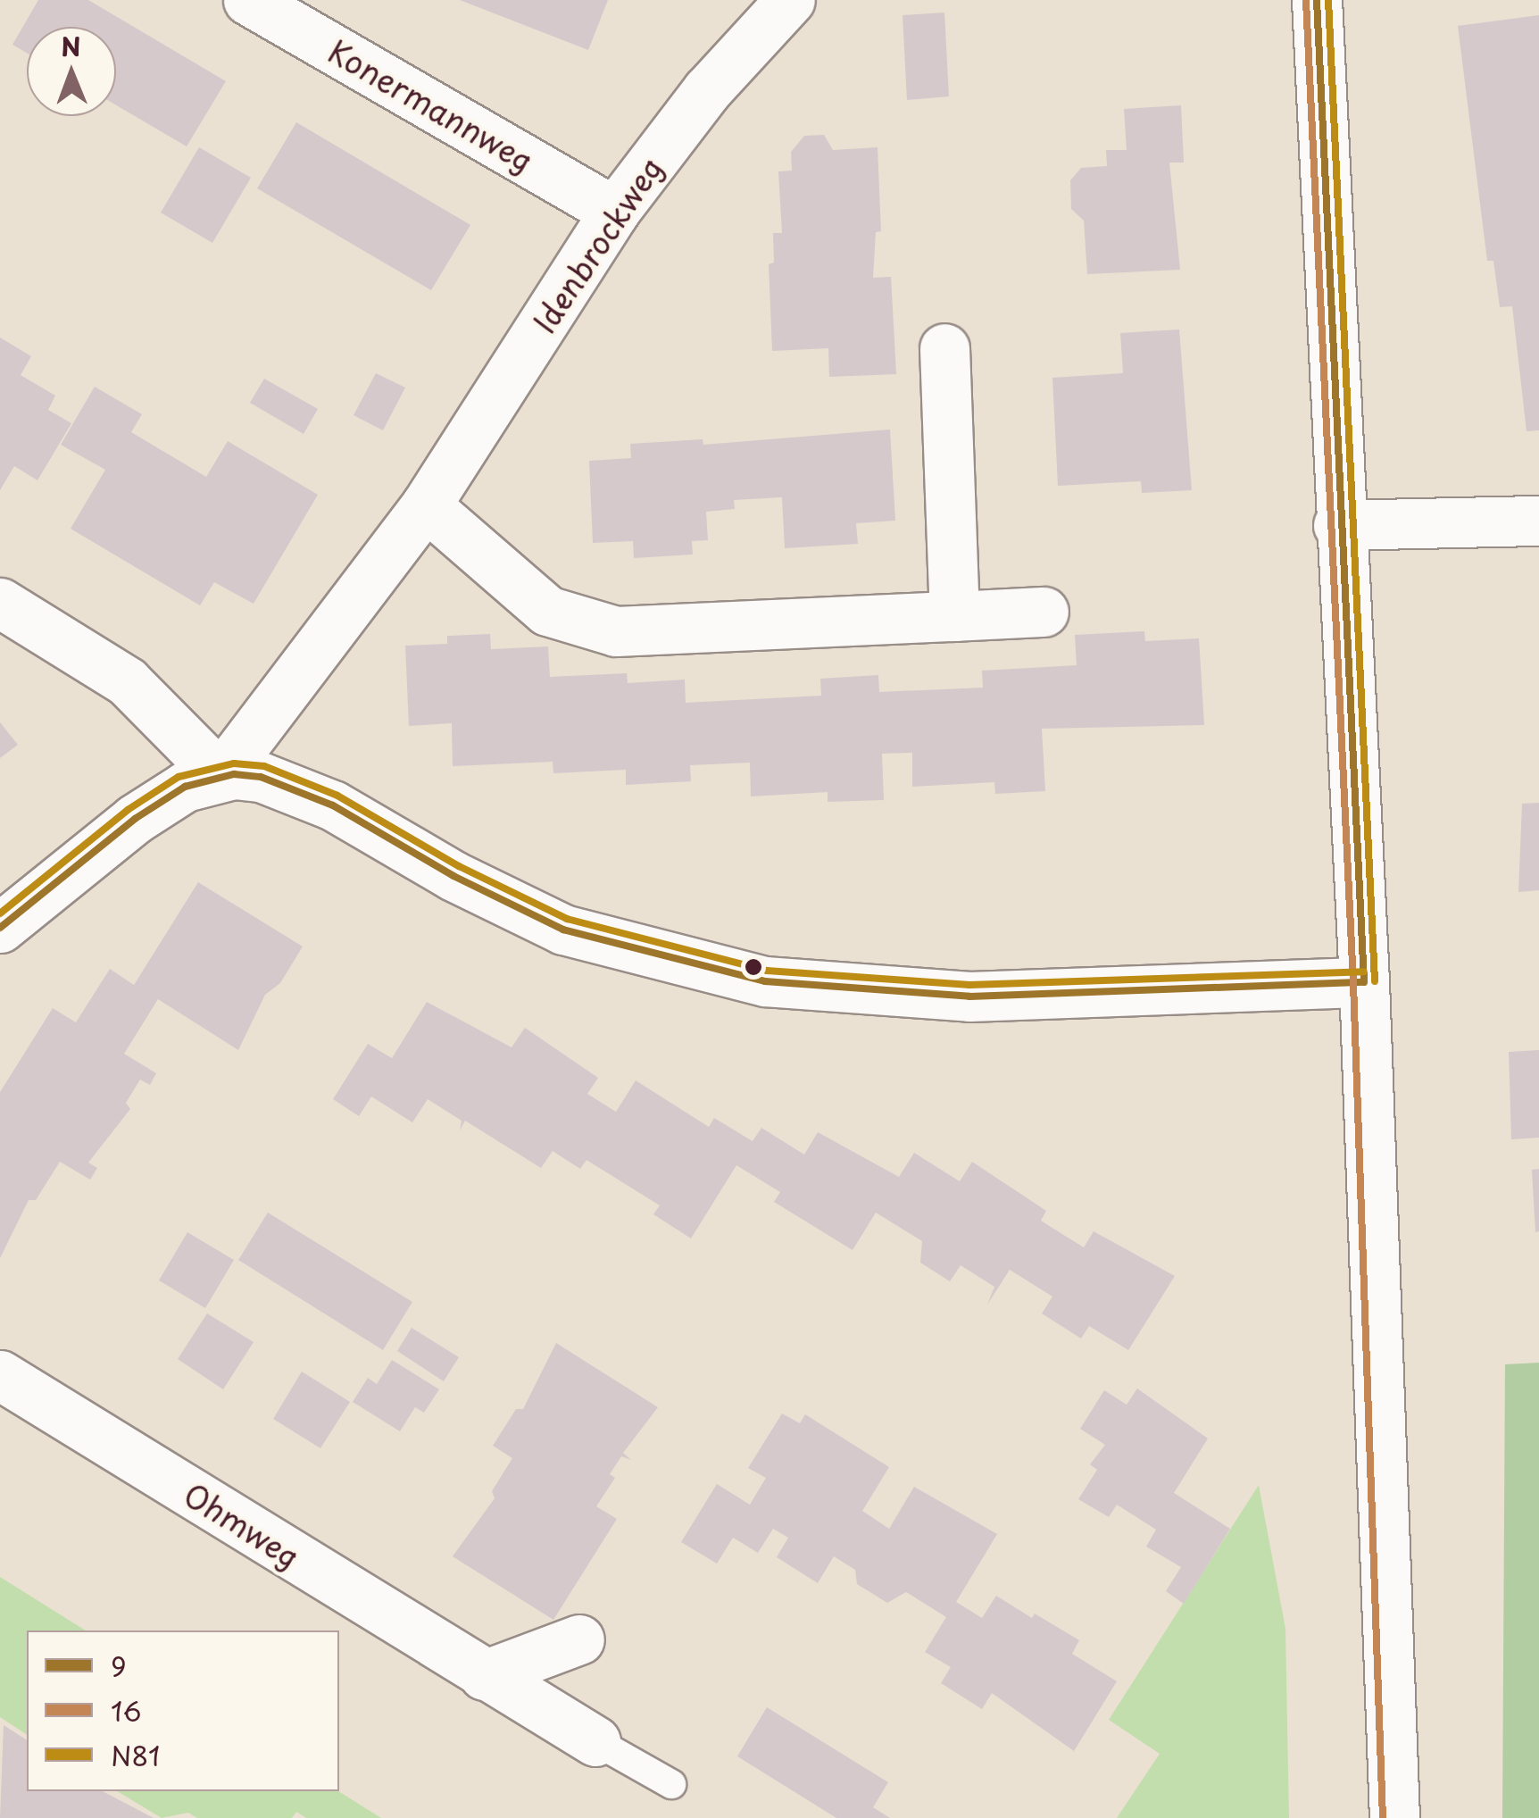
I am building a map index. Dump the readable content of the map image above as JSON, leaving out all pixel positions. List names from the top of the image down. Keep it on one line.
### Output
{"streets":{"street":["Konermannweg","Idenbrockweg","Ohmweg"]},"crossings":[["Konermannweg","Idenbrockweg"]],"lines":["transit line 9","transit line N81","transit line 16"],"legend":["9","16","N81"],"north":"top"}
